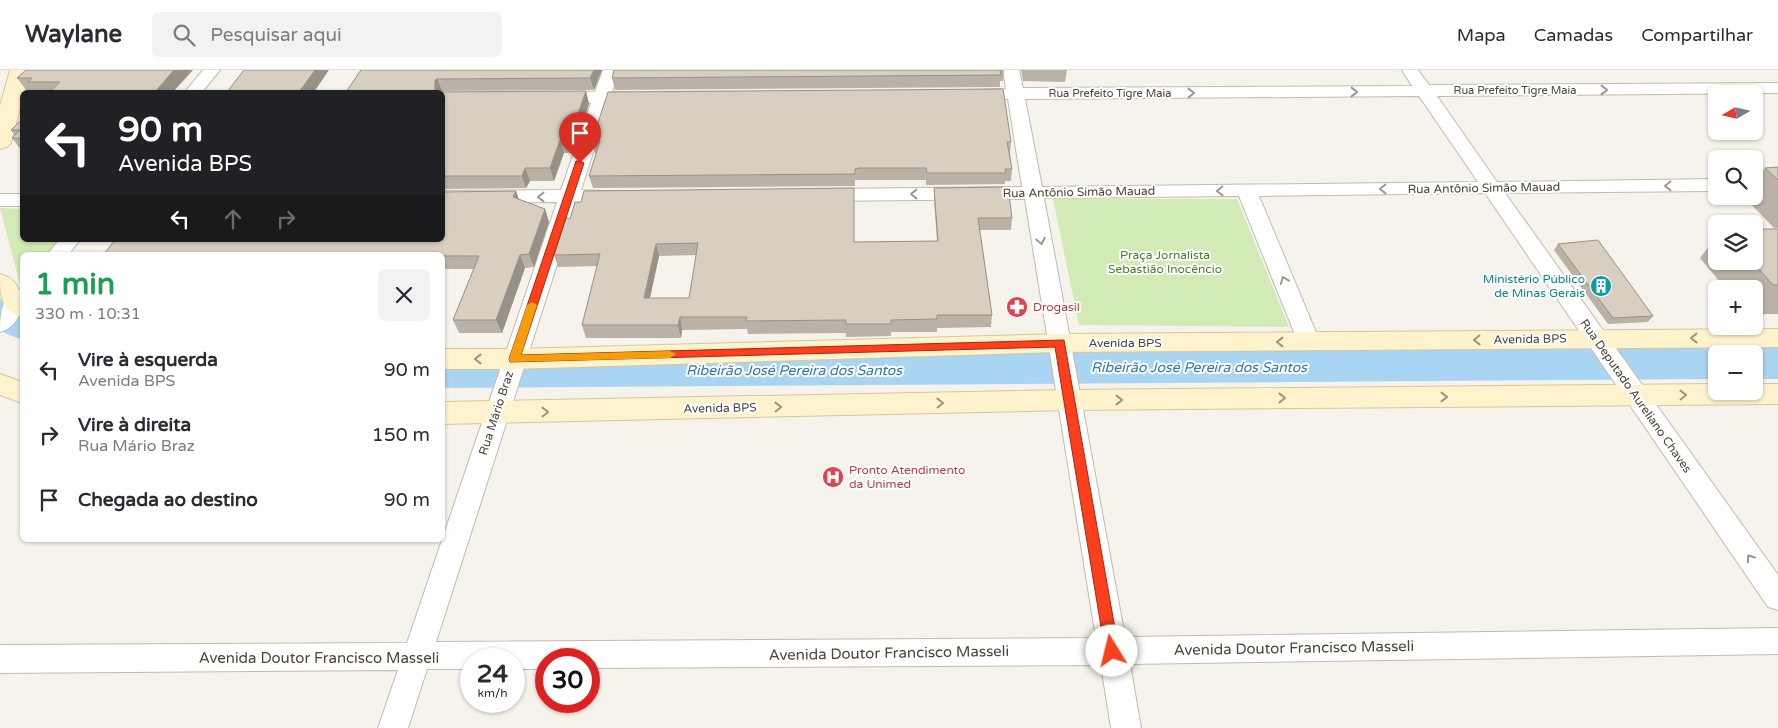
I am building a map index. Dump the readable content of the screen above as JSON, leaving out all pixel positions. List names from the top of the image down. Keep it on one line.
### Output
{"streets":{"main road":["Avenida BPS"],"street":["Rua Prefeito Tigre Maia","Rua Antônio Simão Mauad","Rua Deputado Aureliano Chaves","Rua Mário Braz","Avenida Doutor Francisco Masseli"]},"crossings":[["Rua Prefeito Tigre Maia","Rua Deputado Aureliano Chaves"],["Rua Antônio Simão Mauad","Rua Deputado Aureliano Chaves"],["Avenida BPS","Rua Deputado Aureliano Chaves"],["Avenida BPS","Rua Mário Braz"],["Rua Mário Braz","Avenida Doutor Francisco Masseli"]],"one_way":["Rua Prefeito Tigre Maia","Rua Antônio Simão Mauad","Rua Deputado Aureliano Chaves"],"water":["Ribeirão José Pereira dos Santos"],"parks":["Praça Jornalista Sebastião Inocêncio"],"places":{"building":["Ministério Público de Minas Gerais"],"pharmacy":["Drogasil"],"hospital":["Pronto Atendimento da Unimed"]},"north":"left","page":{"header":"Waylane","search":"Pesquisar aqui","nav":["Mapa","Camadas","Compartilhar"],"map_buttons":["+","−"],"turn":["90 m","Avenida BPS"],"heading":["1 min","330 m · 10:31"],"list":[{"name":"Vire à esquerda","note":"Avenida BPS","value":"90 m"},{"name":"Vire à direita","note":"Rua Mário Braz","value":"150 m"},{"name":"Chegada ao destino","value":"90 m"}],"speed":"24 km/h","limit":"30"}}
